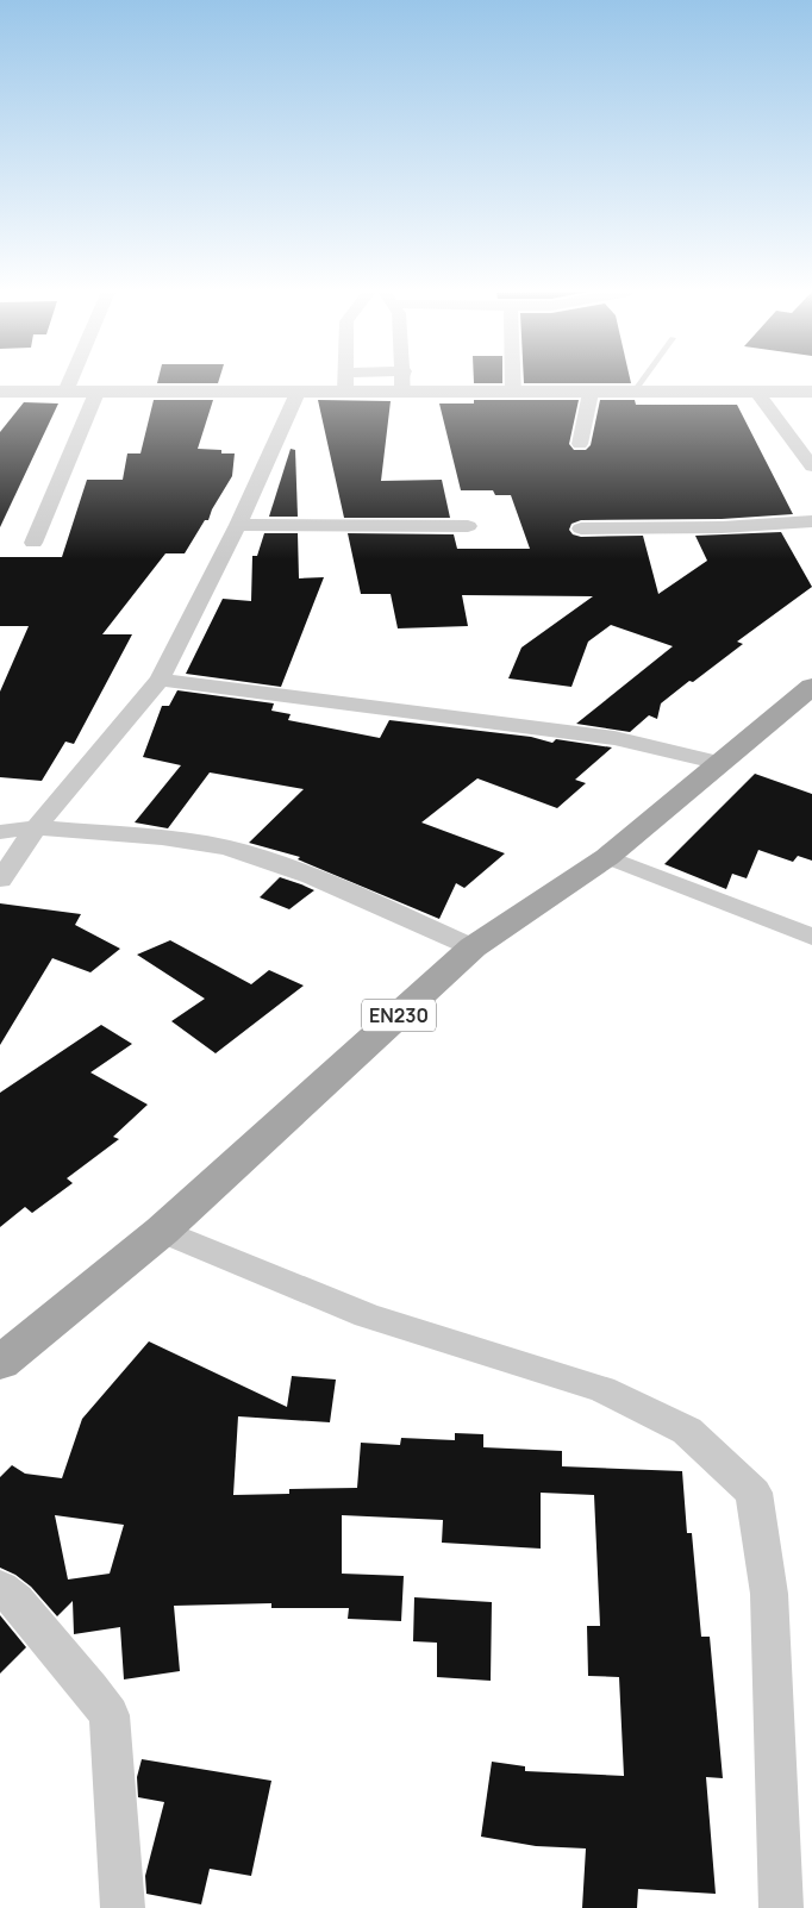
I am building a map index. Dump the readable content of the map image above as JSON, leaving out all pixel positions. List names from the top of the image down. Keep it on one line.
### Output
{"streets":{"main road":["EN230"]}}
